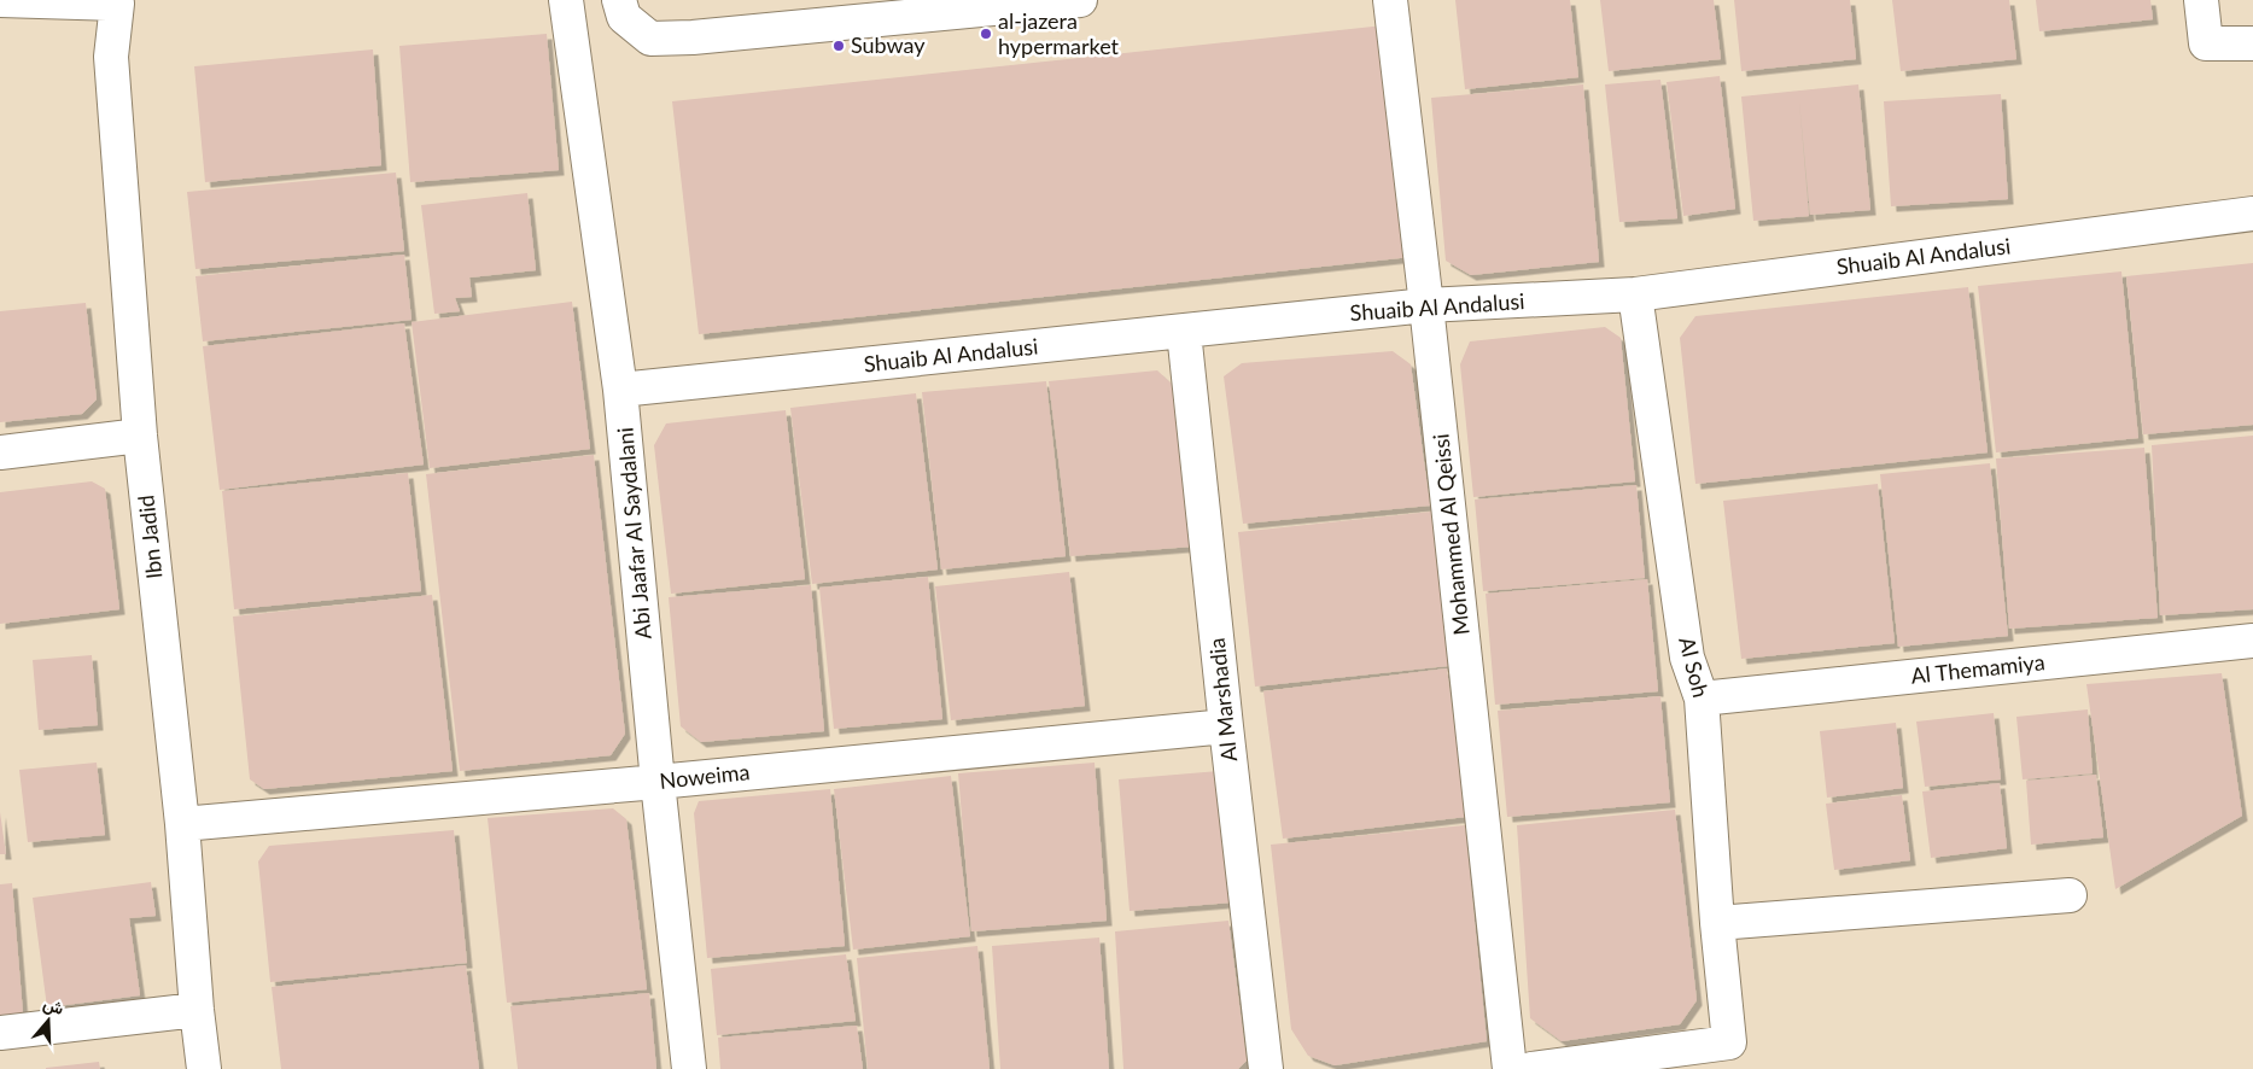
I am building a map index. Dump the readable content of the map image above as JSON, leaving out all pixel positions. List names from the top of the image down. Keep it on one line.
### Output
{"streets":{"street":["Shuaib Al Andalusi","Abi Jaafar Al Saydalani","Mohammed Al Qeissi","Ibn Jadid","Al Soh","Al Themamiya","Al Marshadia","Noweima"]},"crossings":[["Shuaib Al Andalusi","Abi Jaafar Al Saydalani"],["Shuaib Al Andalusi","Mohammed Al Qeissi"],["Shuaib Al Andalusi","Al Soh"],["Shuaib Al Andalusi","Al Marshadia"],["Abi Jaafar Al Saydalani","Noweima"],["Ibn Jadid","Noweima"],["Al Soh","Al Themamiya"],["Al Marshadia","Noweima"]],"places":["al-jazera hypermarket","Subway"],"north":"top"}
